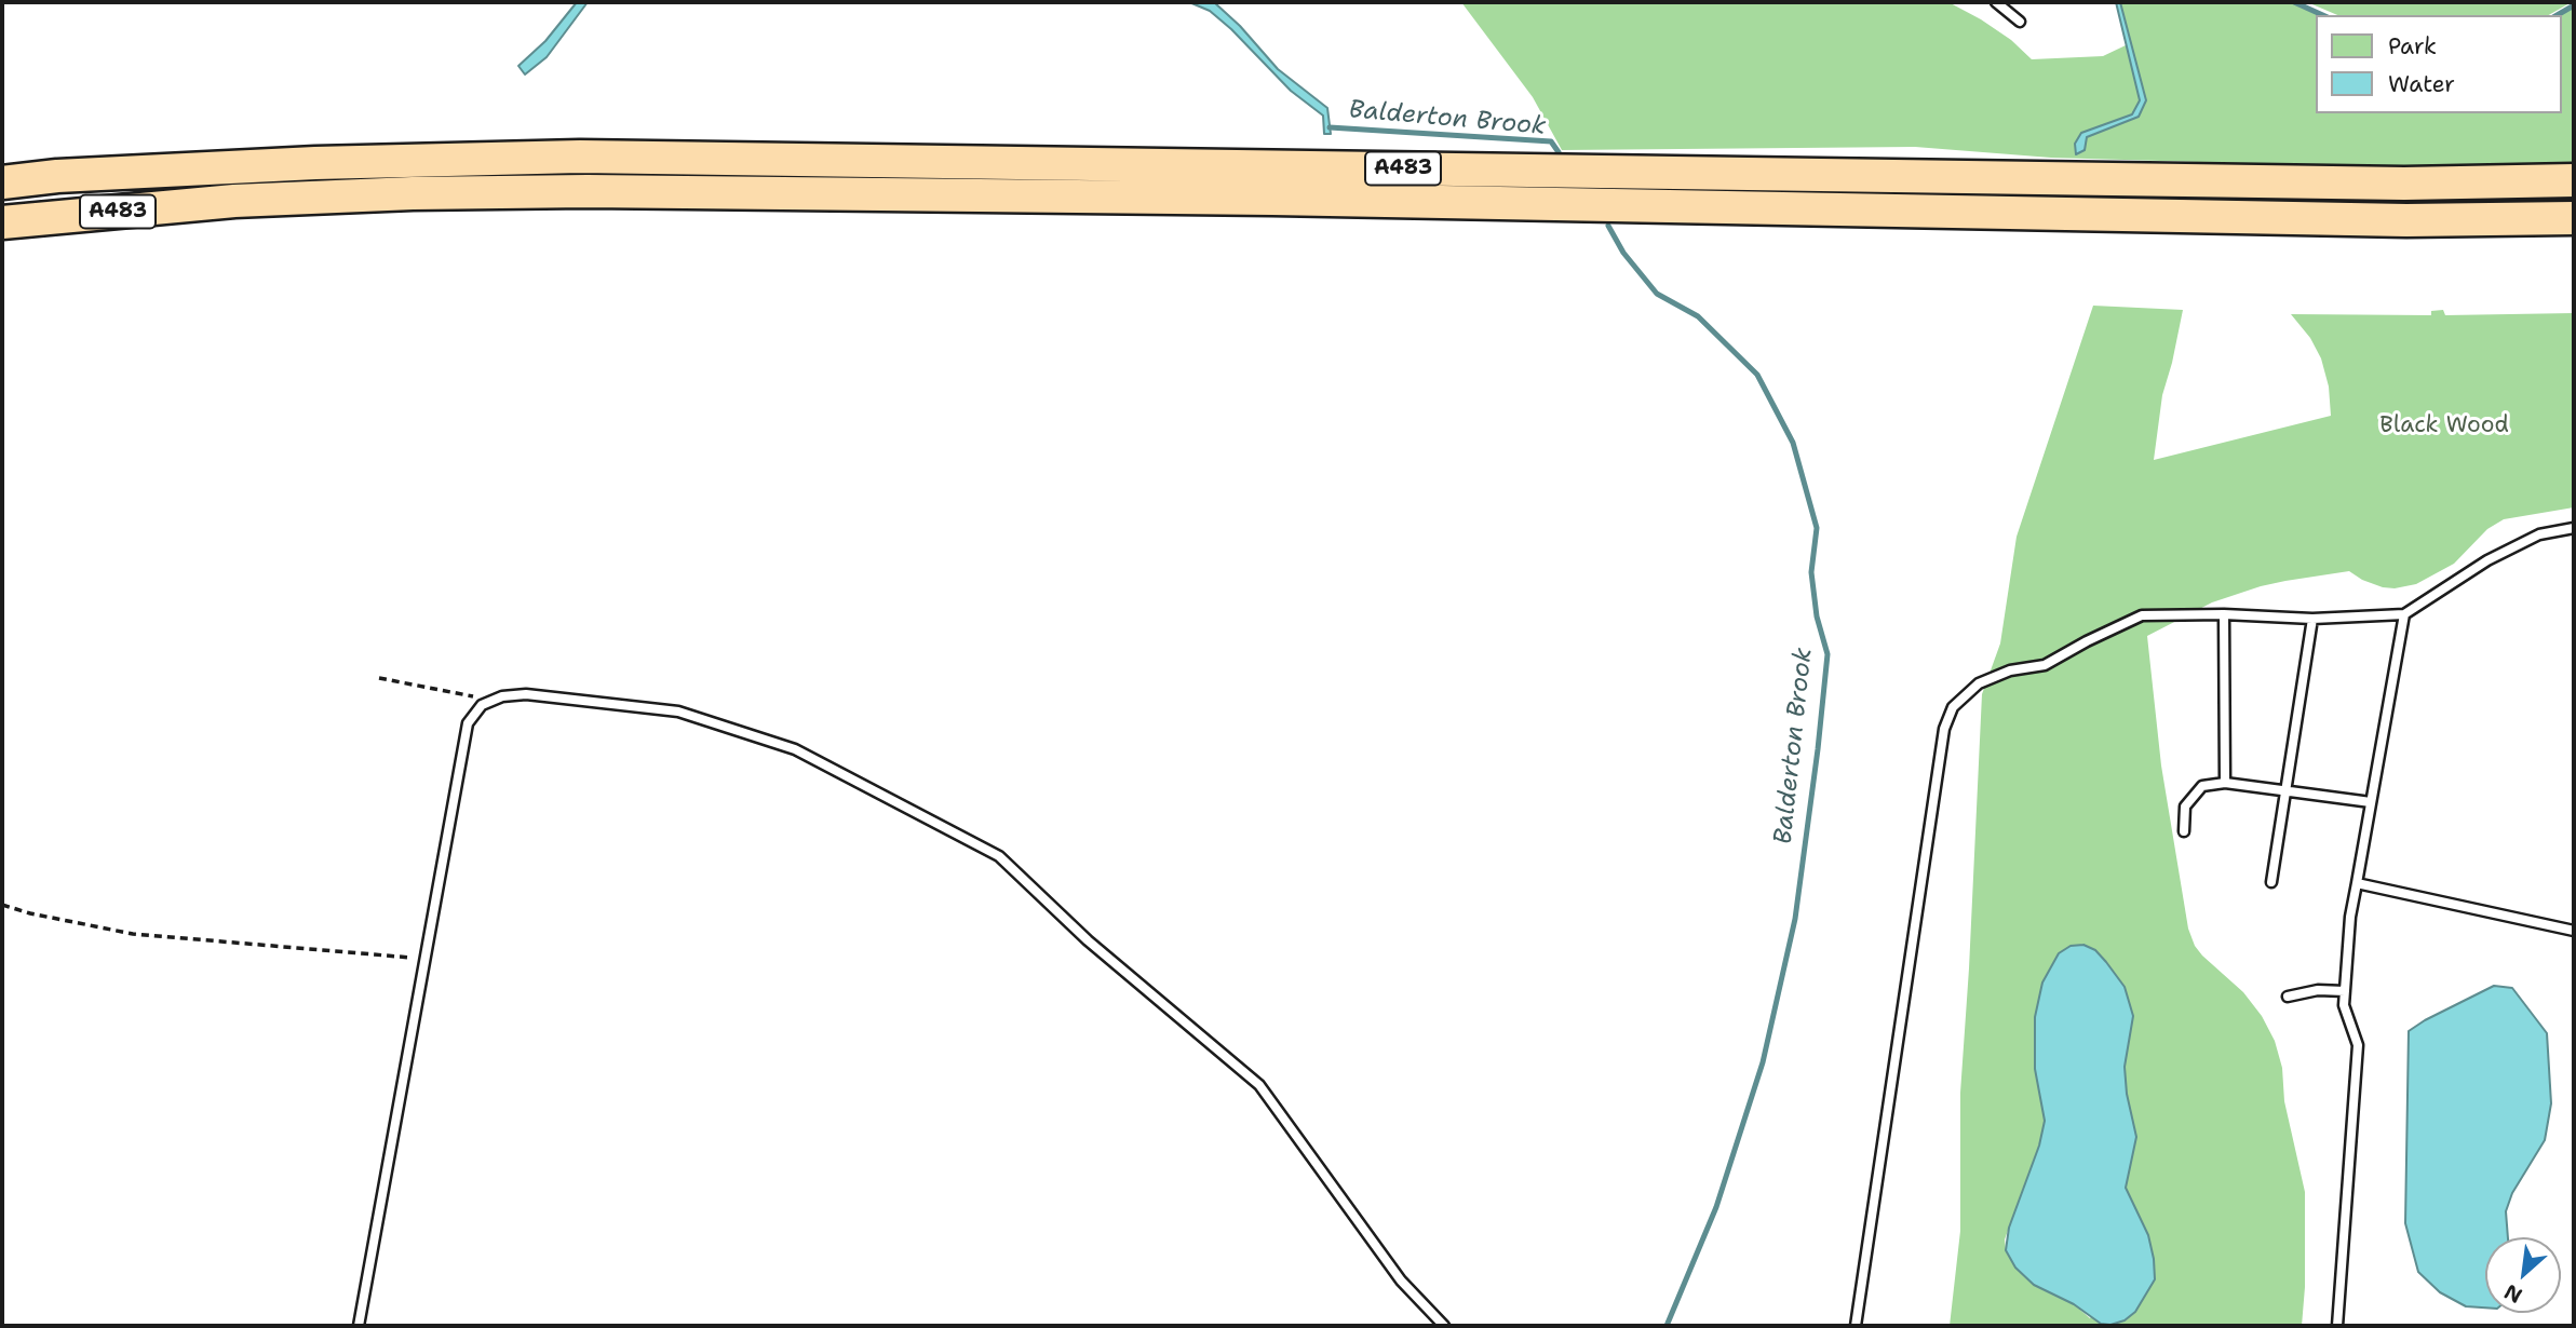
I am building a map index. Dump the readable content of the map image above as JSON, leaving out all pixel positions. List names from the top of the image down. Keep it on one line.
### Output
{"streets":{"highway":["A483"]},"water":["Balderton Brook"],"parks":["Black Wood"],"legend":["Park","Water"],"north":"bottom left"}
